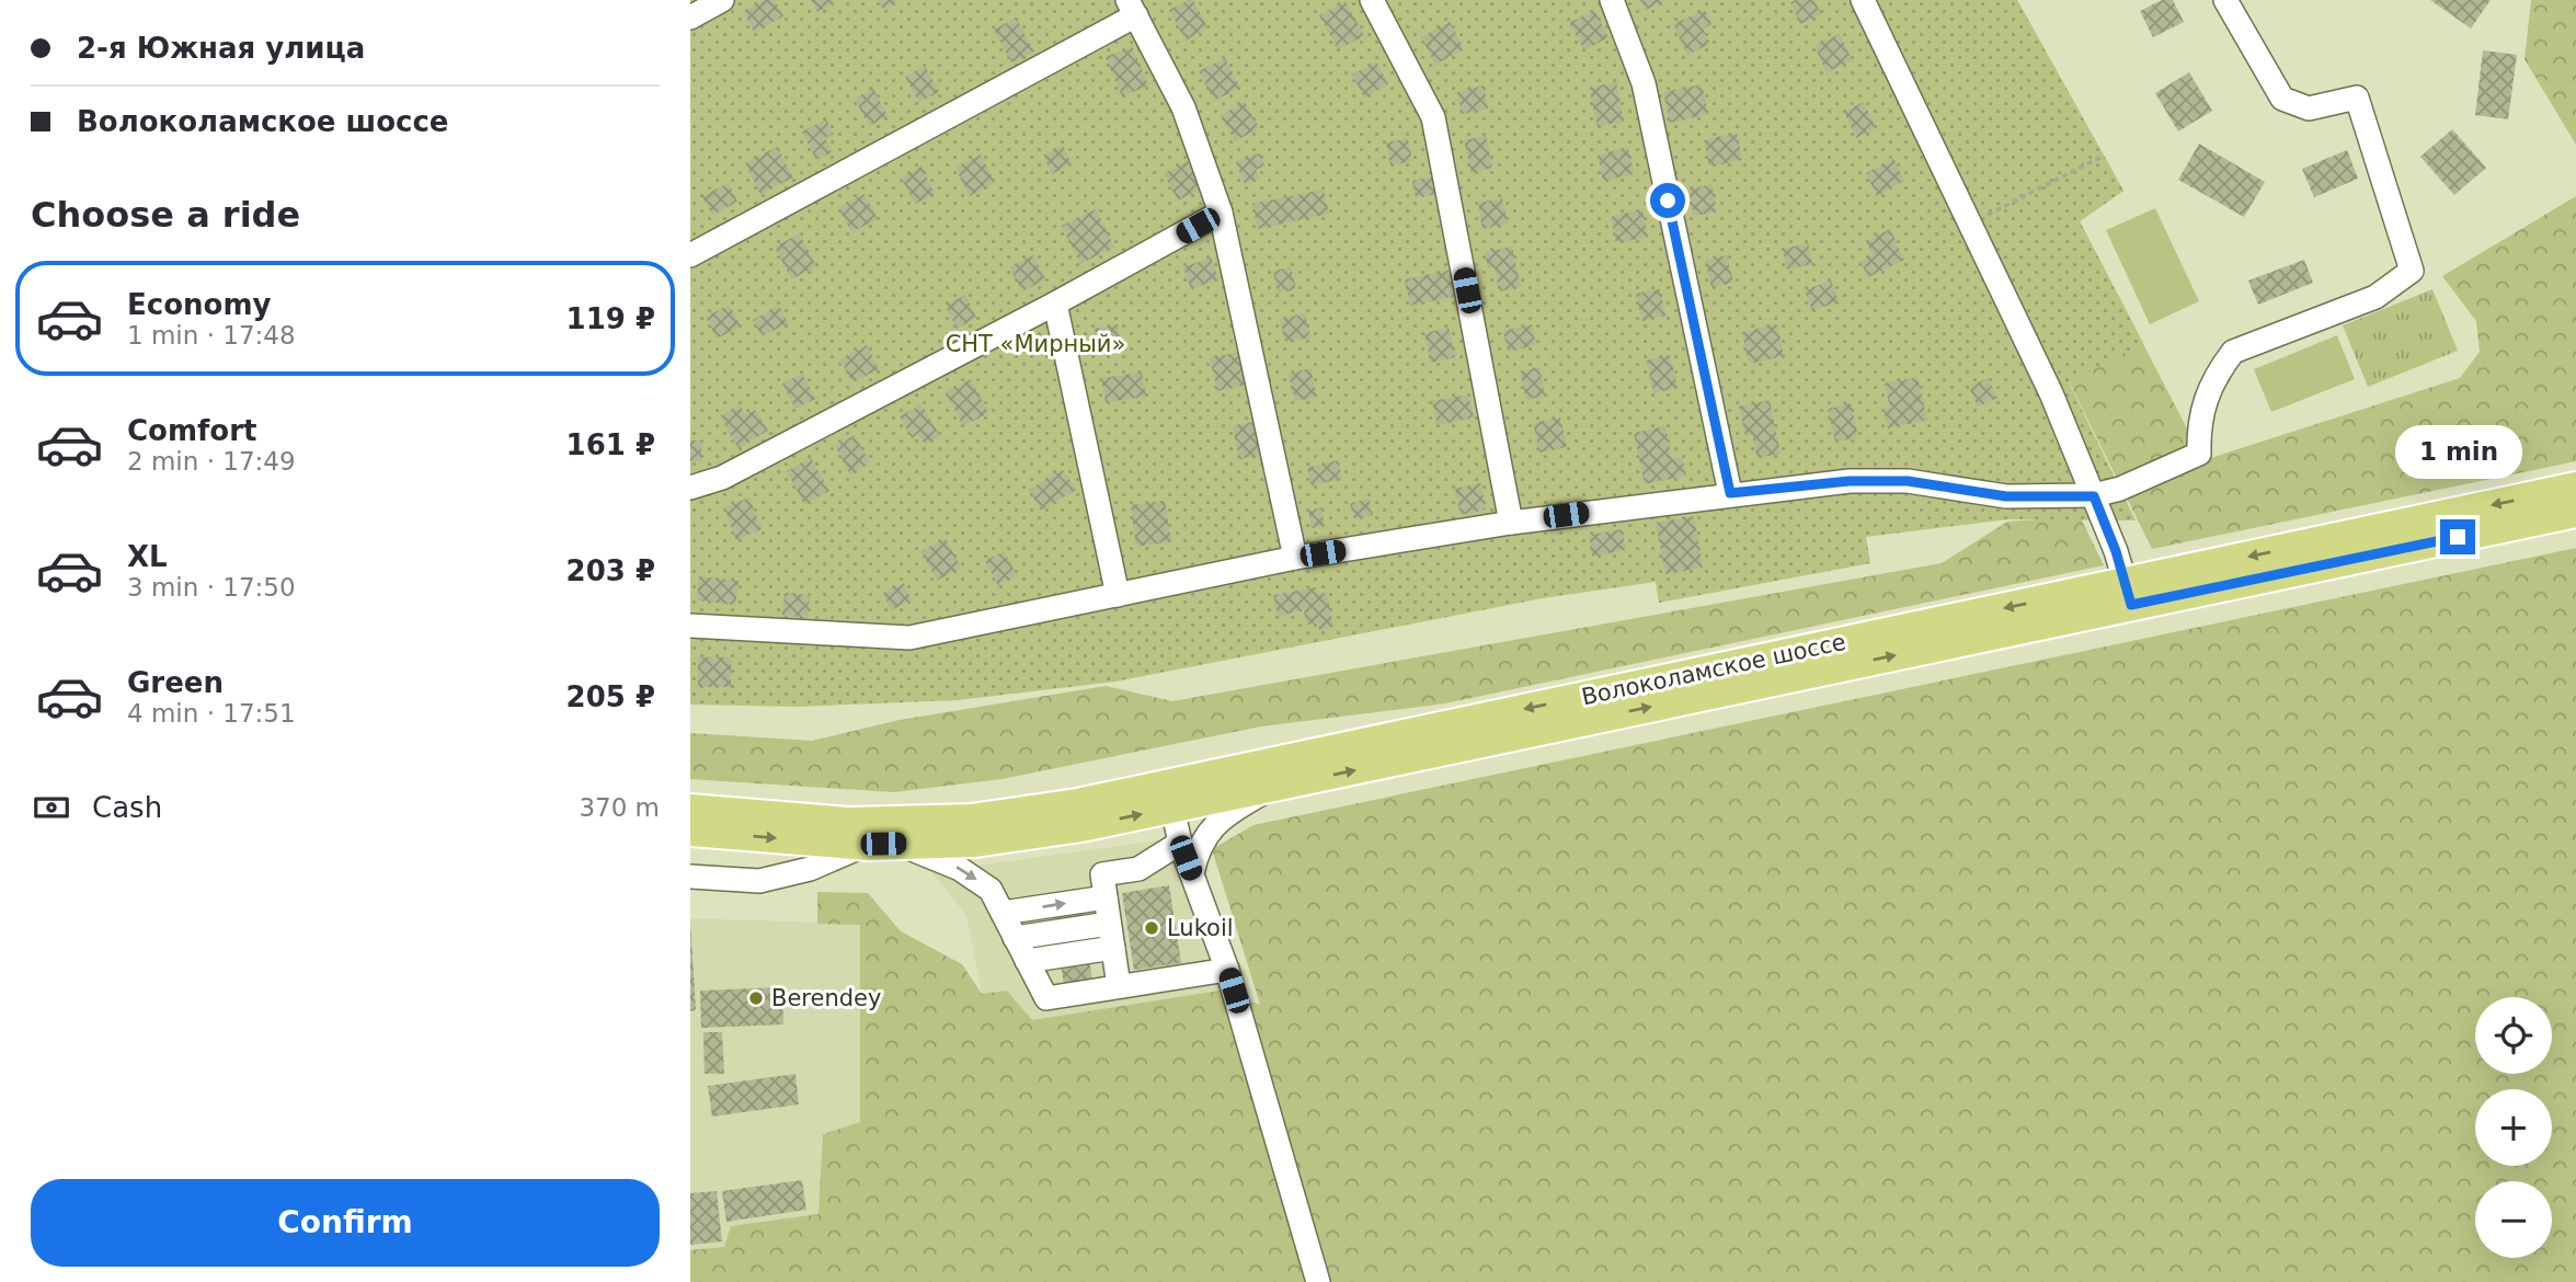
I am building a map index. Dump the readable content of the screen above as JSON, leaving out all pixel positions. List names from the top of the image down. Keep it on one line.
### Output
{"streets":{"main road":["Волоколамское шоссе"]},"parks":["СНТ «Мирный»"],"places":["Lukoil","Berendey"],"page":{"banner":["2-я Южная улица","Волоколамское шоссе"],"heading":"Choose a ride","list":[{"name":"Economy","note":"1 min · 17:48","value":"119 ₽"},{"name":"Comfort","note":"2 min · 17:49","value":"161 ₽"},{"name":"XL","note":"3 min · 17:50","value":"203 ₽"},{"name":"Green","note":"4 min · 17:51","value":"205 ₽"}],"bubble":"1 min","pay":["Cash","370 m"],"map_buttons":["+","−"],"buttons":"Confirm"}}
